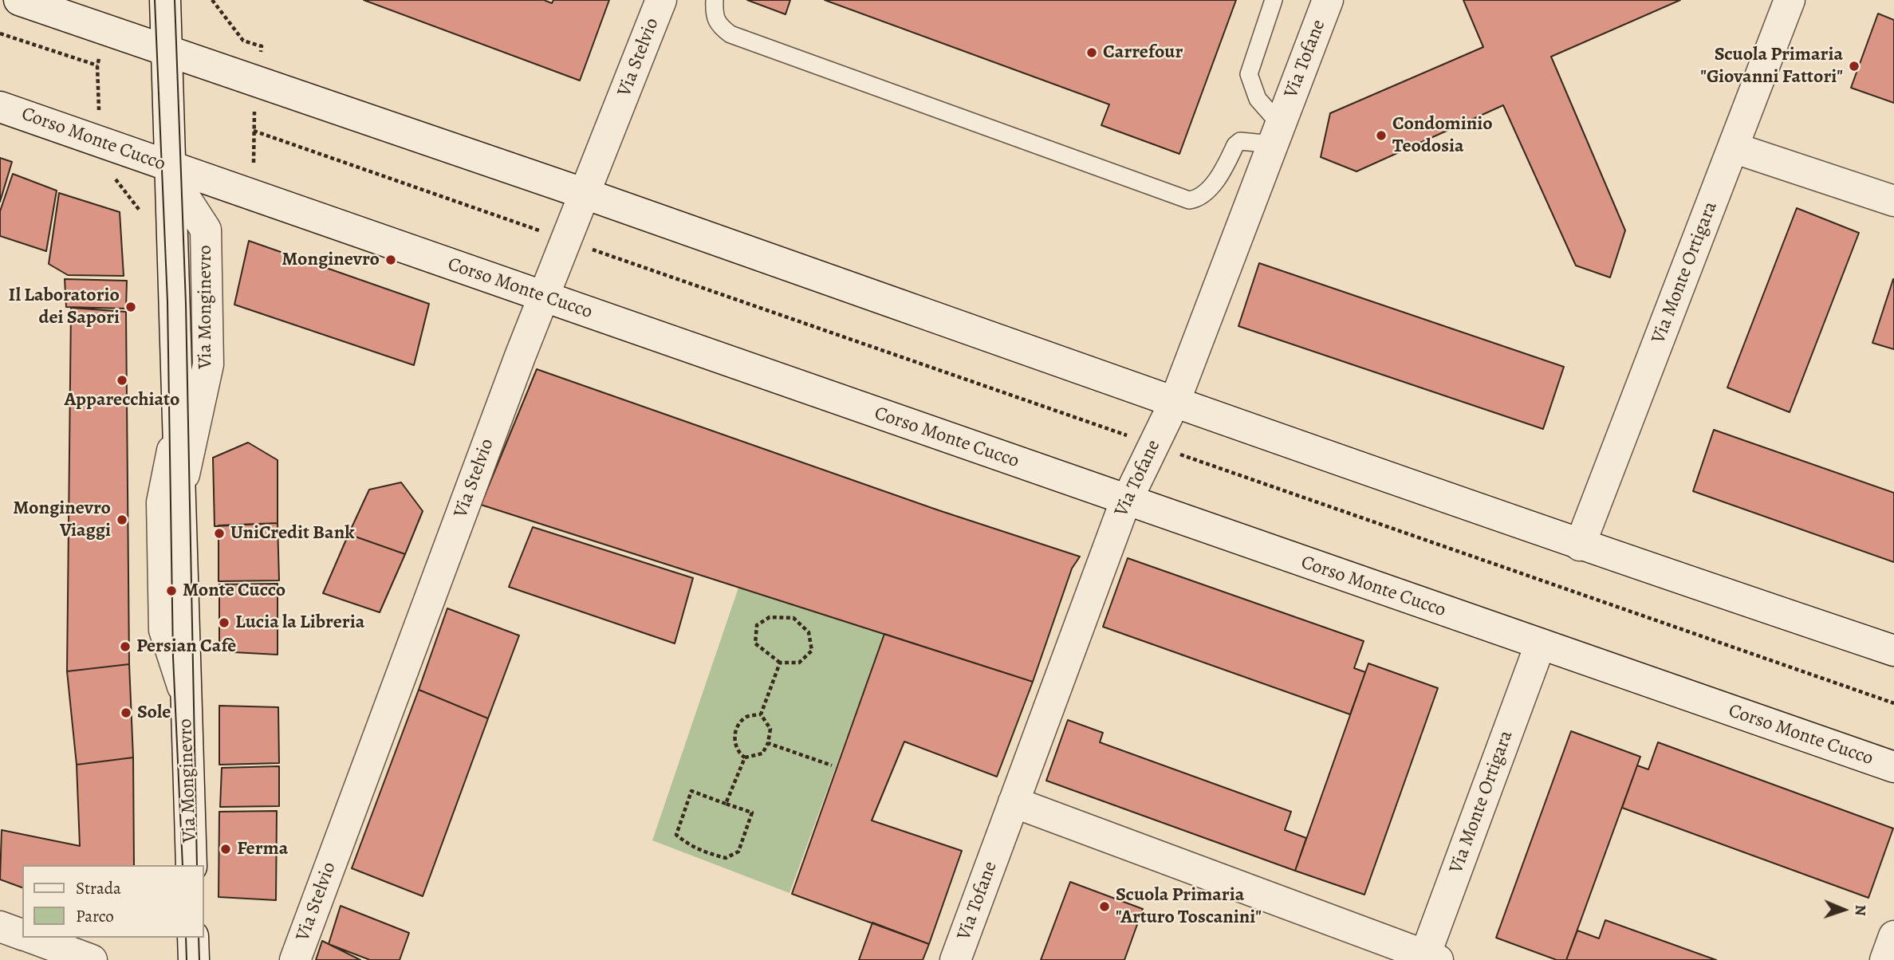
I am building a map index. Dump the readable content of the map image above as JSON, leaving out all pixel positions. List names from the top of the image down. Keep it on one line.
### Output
{"streets":{"street":["Via Stelvio","Via Tofane","Corso Monte Cucco","Via Monte Ortigara","Via Monginevro"]},"crossings":[["Via Stelvio","Corso Monte Cucco"],["Via Tofane","Corso Monte Cucco"],["Corso Monte Cucco","Via Monte Ortigara"],["Corso Monte Cucco","Via Monginevro"]],"places":["Carrefour","Scuola Primaria \"Giovanni Fattori\"","Condominio Teodosia","Monginevro","Il Laboratorio dei Sapori","Apparecchiato","Monginevro Viaggi","UniCredit Bank","Monte Cucco","Lucia la Libreria","Persian Cafè","Sole","Ferma","Scuola Primaria \"Arturo Toscanini\""],"legend":["Strada","Parco"],"north":"right"}
